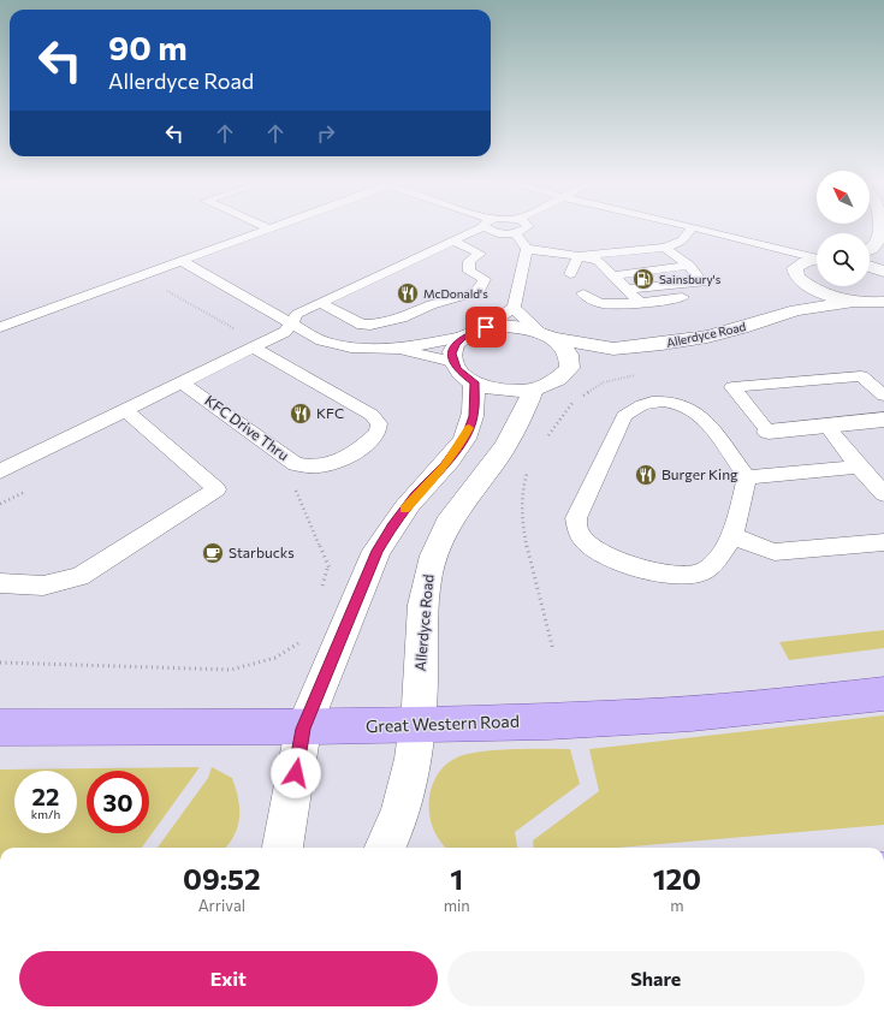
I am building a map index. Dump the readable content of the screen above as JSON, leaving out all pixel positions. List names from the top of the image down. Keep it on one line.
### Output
{"streets":{"main road":["Great Western Road"],"street":["Allerdyce Road"],"lane":["KFC Drive Thru"]},"crossings":[["Allerdyce Road","Great Western Road"]],"places":{"fuel station":["Sainsbury's"],"restaurant":["McDonald's","KFC","Burger King"],"cafe":["Starbucks"]},"north":"top left","page":{"turn":["90 m","Allerdyce Road"],"speed":"22 km/h","limit":"30","eta":["09:52","Arrival","1","min","120","m"],"buttons":["Exit","Share"]}}
